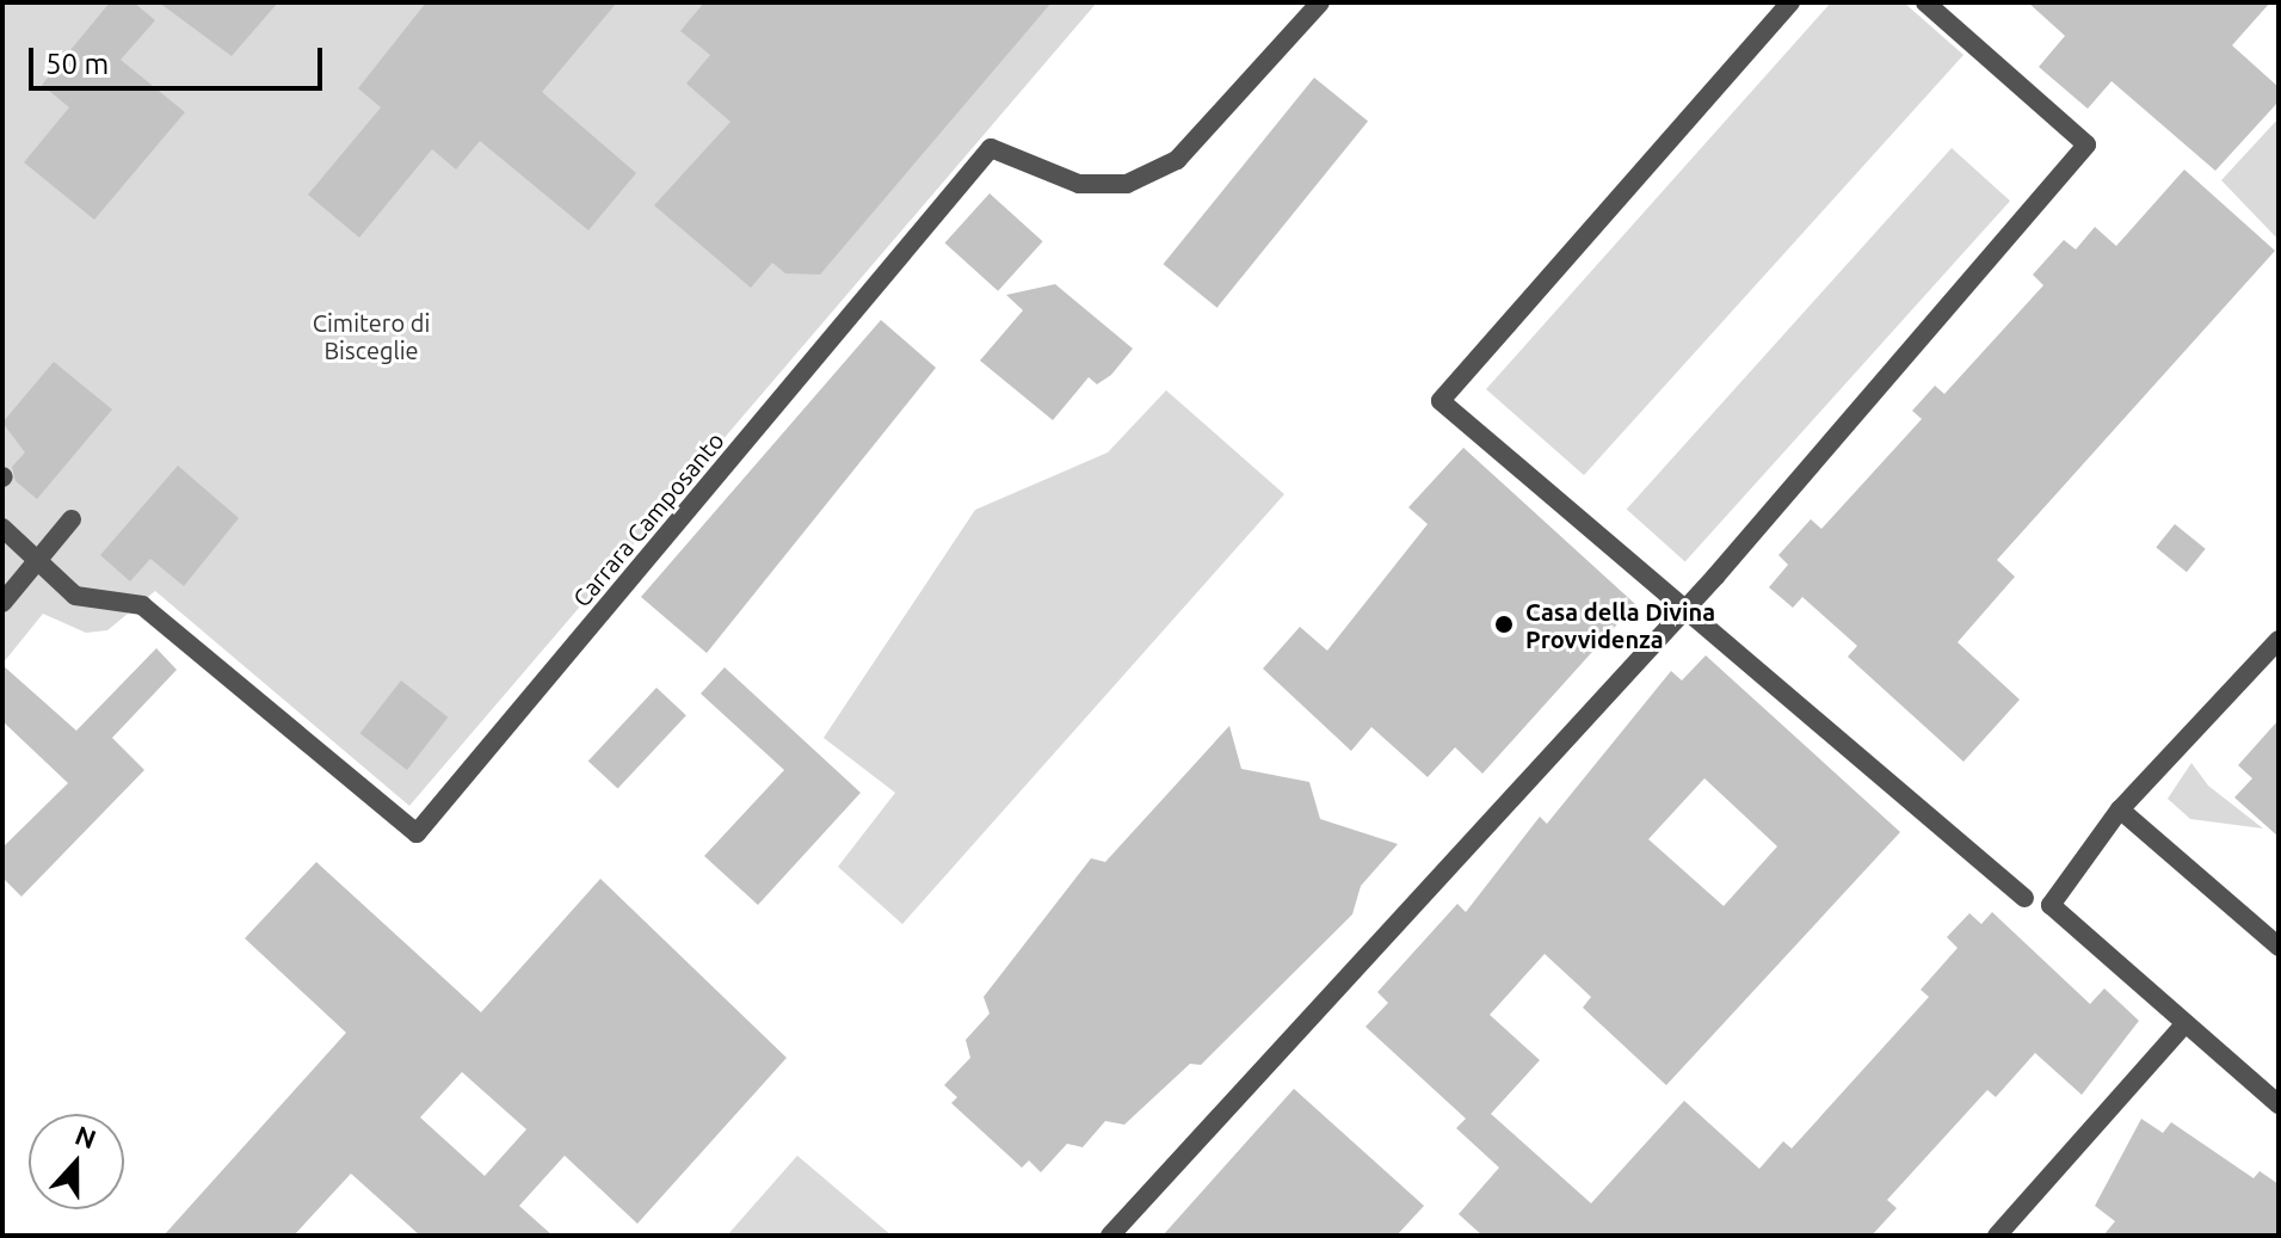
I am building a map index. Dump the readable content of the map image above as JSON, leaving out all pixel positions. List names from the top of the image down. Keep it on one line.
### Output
{"streets":{"lane":["Carrara Camposanto"]},"parks":["Cimitero di Bisceglie"],"places":["Casa della Divina Provvidenza"],"scale_bar":"50 m","north":"top"}
